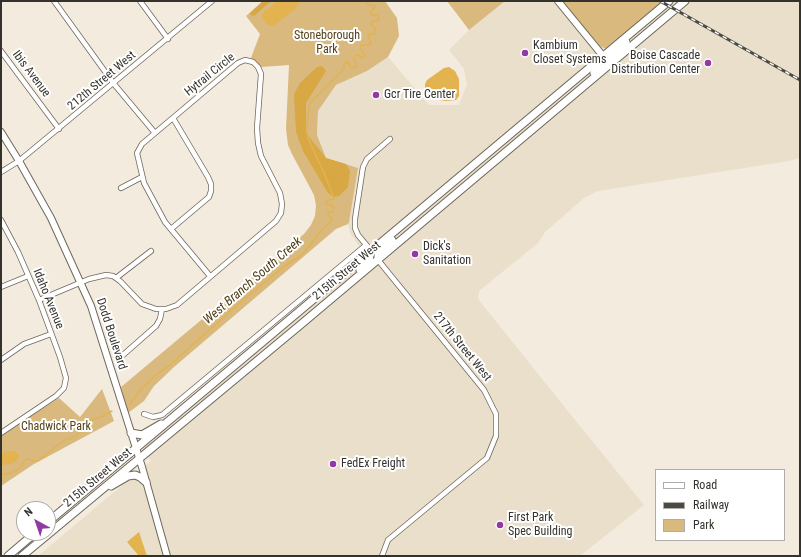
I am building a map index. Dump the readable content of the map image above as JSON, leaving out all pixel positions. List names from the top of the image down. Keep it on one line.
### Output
{"streets":{"main road":["215th Street West","Dodd Boulevard"],"street":["Ibis Avenue","Hytrail Circle","212th Street West","Idaho Avenue","217th Street West"]},"crossings":[["Ibis Avenue","212th Street West"],["212th Street West","Dodd Boulevard"],["215th Street West","Dodd Boulevard"],["215th Street West","217th Street West"]],"water":["West Branch South Creek"],"parks":["Stoneborough Park","Chadwick Park"],"places":["Kambium Closet Systems","Boise Cascade Distribution Center","Gcr Tire Center","Dick's Sanitation","FedEx Freight","First Park Spec Building"],"legend":["Road","Railway","Park"],"north":"top left"}
